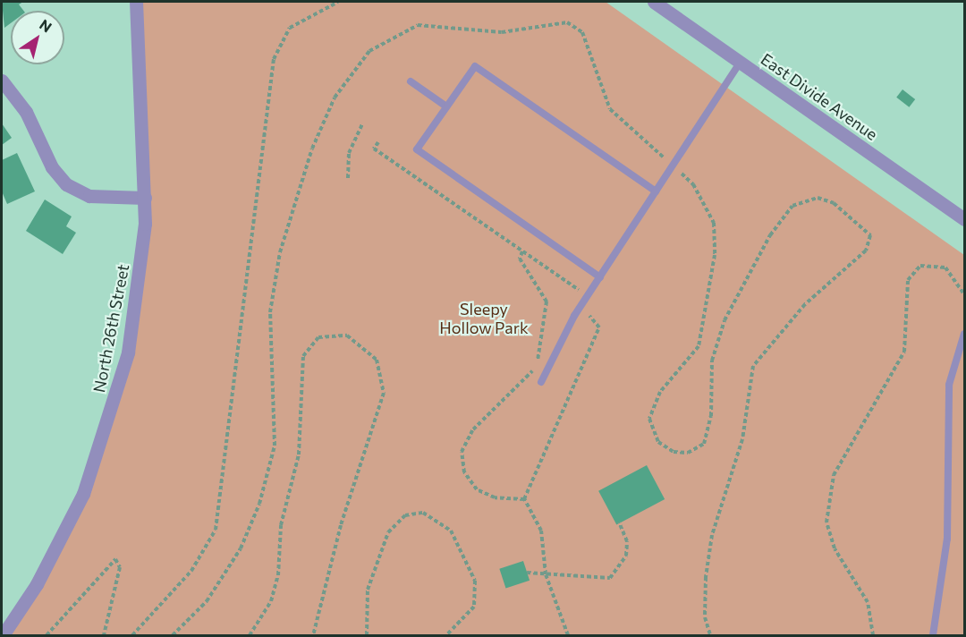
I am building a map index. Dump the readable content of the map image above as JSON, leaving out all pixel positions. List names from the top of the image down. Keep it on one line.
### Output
{"streets":{"street":["East Divide Avenue","North 26th Street"]},"parks":["Sleepy Hollow Park"],"north":"top right"}
